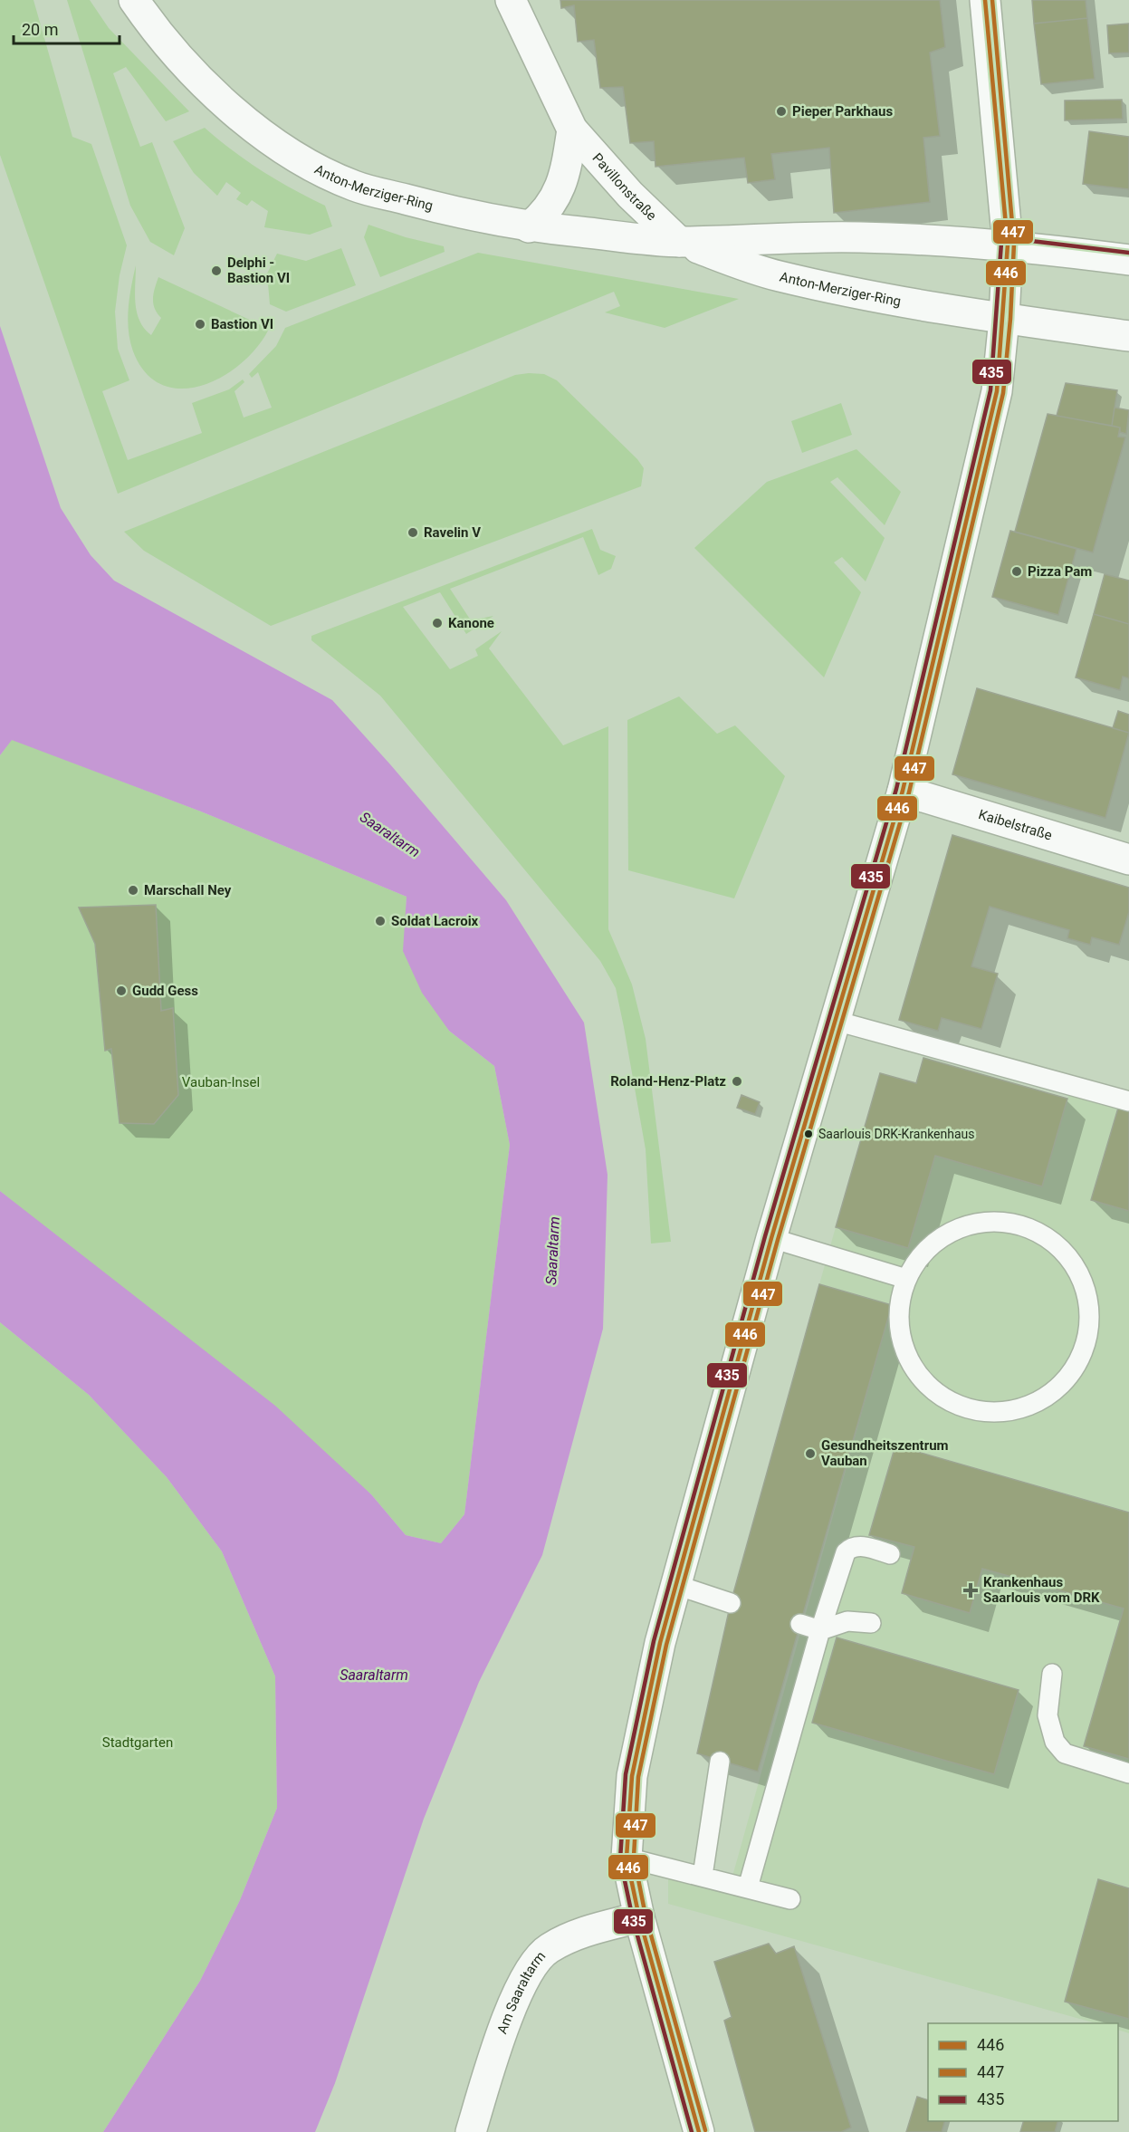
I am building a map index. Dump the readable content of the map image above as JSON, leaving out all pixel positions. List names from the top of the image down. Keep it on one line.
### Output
{"streets":{"street":["Anton-Merziger-Ring","Pavillonstraße","Kaibelstraße","Am Saaraltarm"]},"crossings":[["Anton-Merziger-Ring","Pavillonstraße"]],"water":["Saaraltarm"],"parks":["Vauban-Insel","Stadtgarten"],"places":{"other":["Pieper Parkhaus","Delphi - Bastion VI","Bastion VI","Ravelin V","Pizza Pam","Kanone","Marschall Ney","Soldat Lacroix","Gudd Gess","Roland-Henz-Platz","Saarlouis DRK-Krankenhaus","Gesundheitszentrum Vauban"],"health":["Krankenhaus Saarlouis vom DRK"]},"lines":["transit line 446","transit line 447","transit line 435"],"legend":["446","447","435"],"scale_bar":"20 m"}
